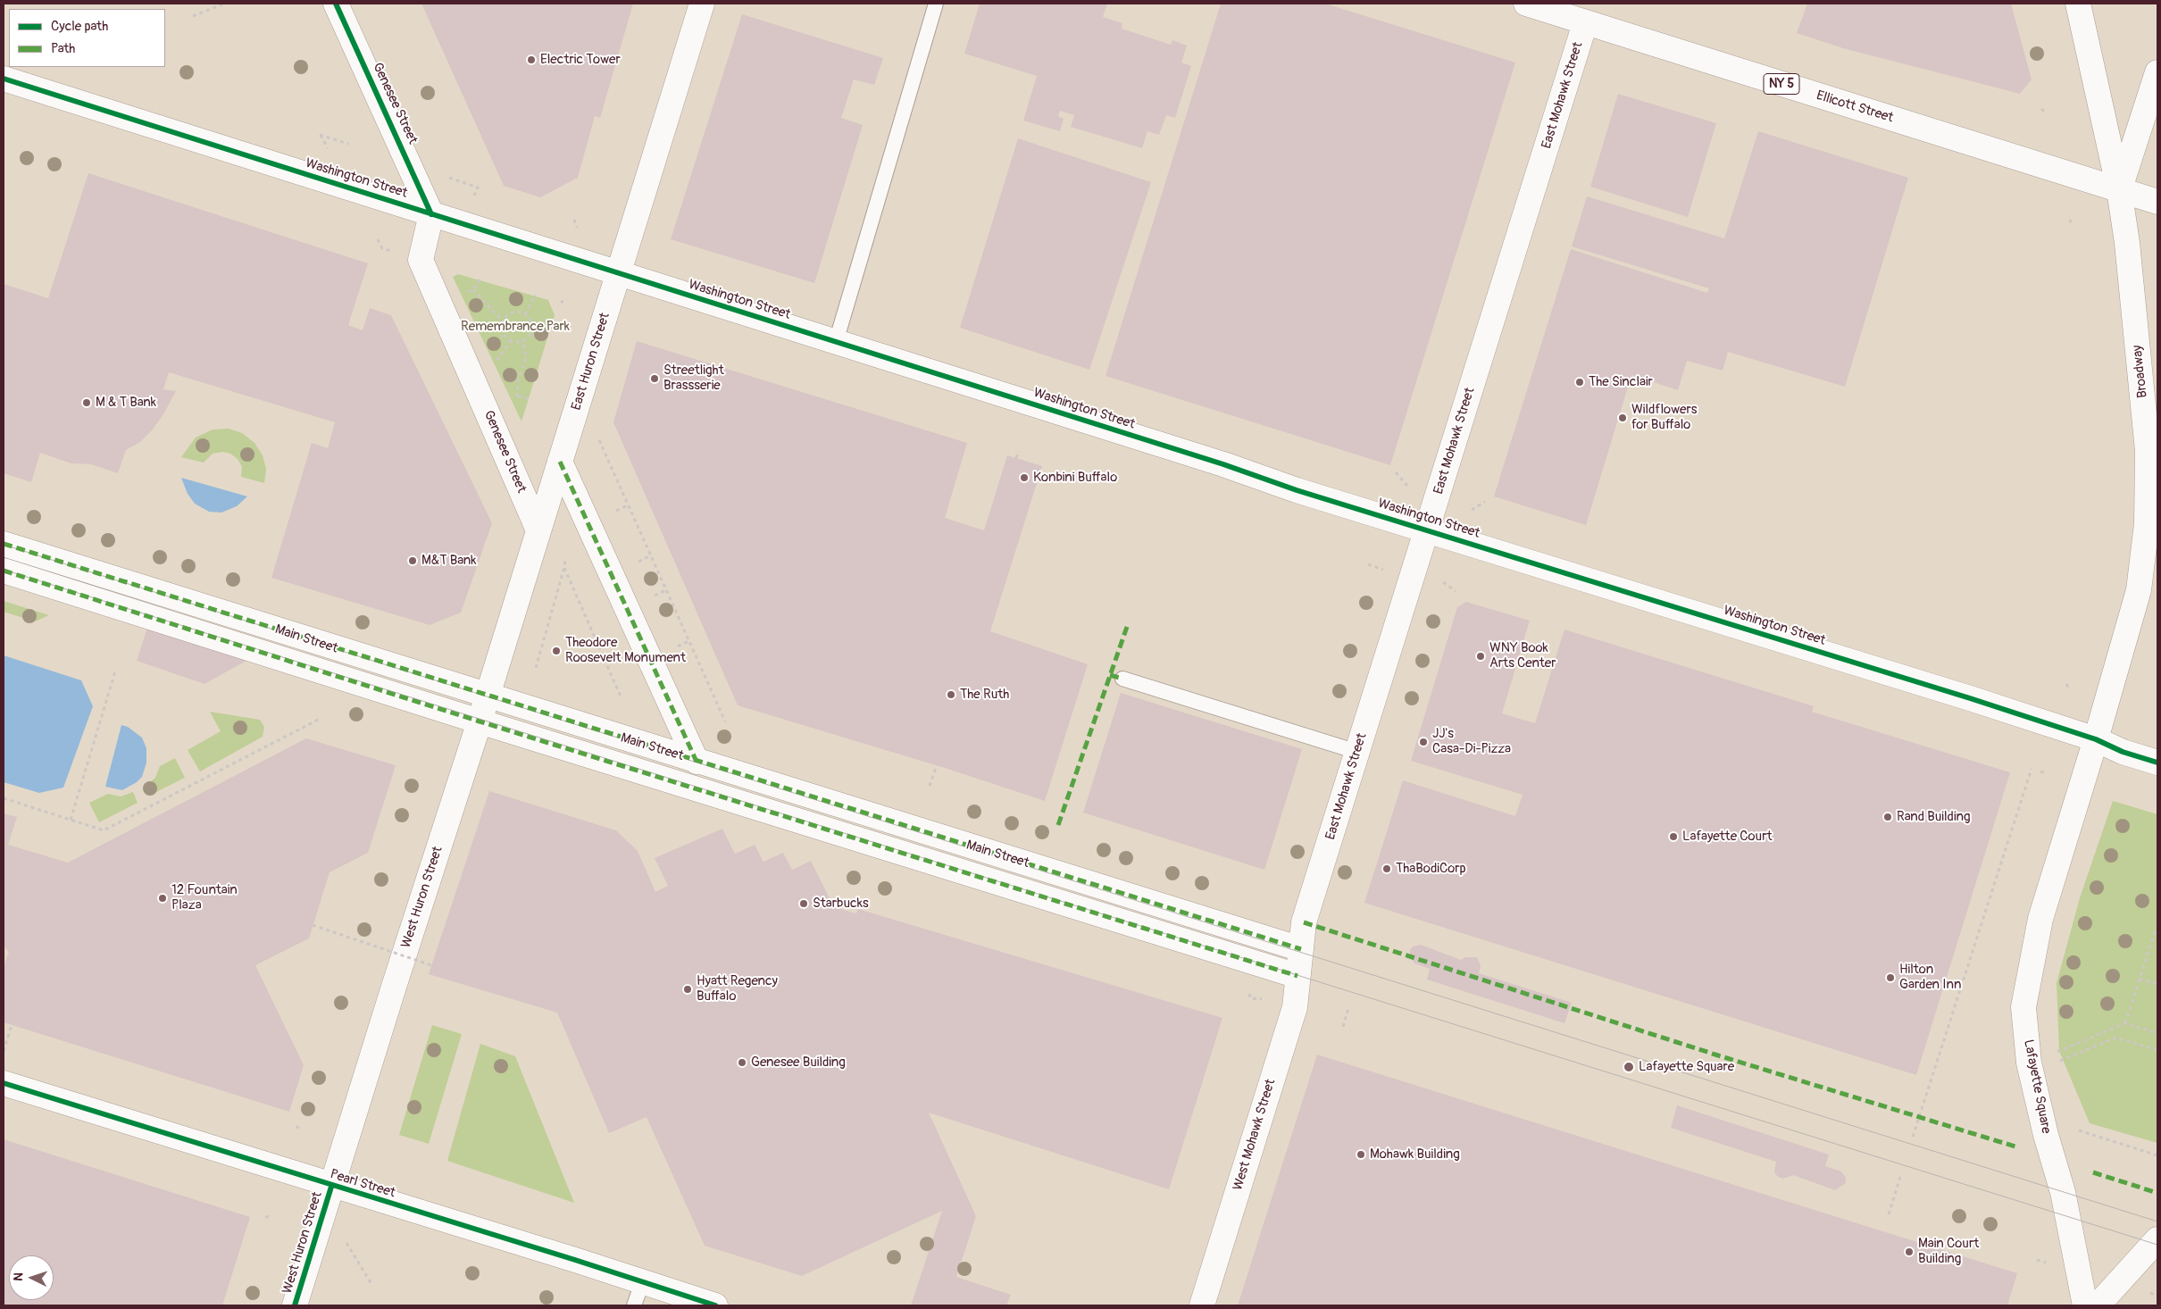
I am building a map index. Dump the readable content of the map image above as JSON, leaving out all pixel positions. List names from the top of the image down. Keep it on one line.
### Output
{"streets":{"street":["NY 5","East Mohawk Street","Genesee Street","Ellicott Street","Washington Street","East Huron Street","Broadway","Main Street","West Huron Street","Lafayette Square","West Mohawk Street","Pearl Street"]},"crossings":[["East Mohawk Street","Ellicott Street"],["East Mohawk Street","Washington Street"],["East Mohawk Street","Main Street"],["East Mohawk Street","West Mohawk Street"],["Genesee Street","Washington Street"],["Genesee Street","East Huron Street"],["Ellicott Street","Broadway"],["Washington Street","East Huron Street"],["Washington Street","Broadway"],["Washington Street","Lafayette Square"],["East Huron Street","Main Street"],["East Huron Street","West Huron Street"],["Broadway","Lafayette Square"],["Main Street","West Huron Street"],["Main Street","West Mohawk Street"],["West Huron Street","Pearl Street"]],"parks":["Remembrance Park"],"places":["Electric Tower","Streetlight Brassserie","The Sinclair","M & T Bank","Wildflowers for Buffalo","Konbini Buffalo","M&T Bank","Theodore Roosevelt Monument","WNY Book Arts Center","The Ruth","JJ's Casa-Di-Pizza","Rand Building","Lafayette Court","ThaBodiCorp","12 Fountain Plaza","Starbucks","Hilton Garden Inn","Hyatt Regency Buffalo","Genesee Building","Lafayette Square","Mohawk Building","Main Court Building"],"legend":["Cycle path","Path"],"north":"left"}
